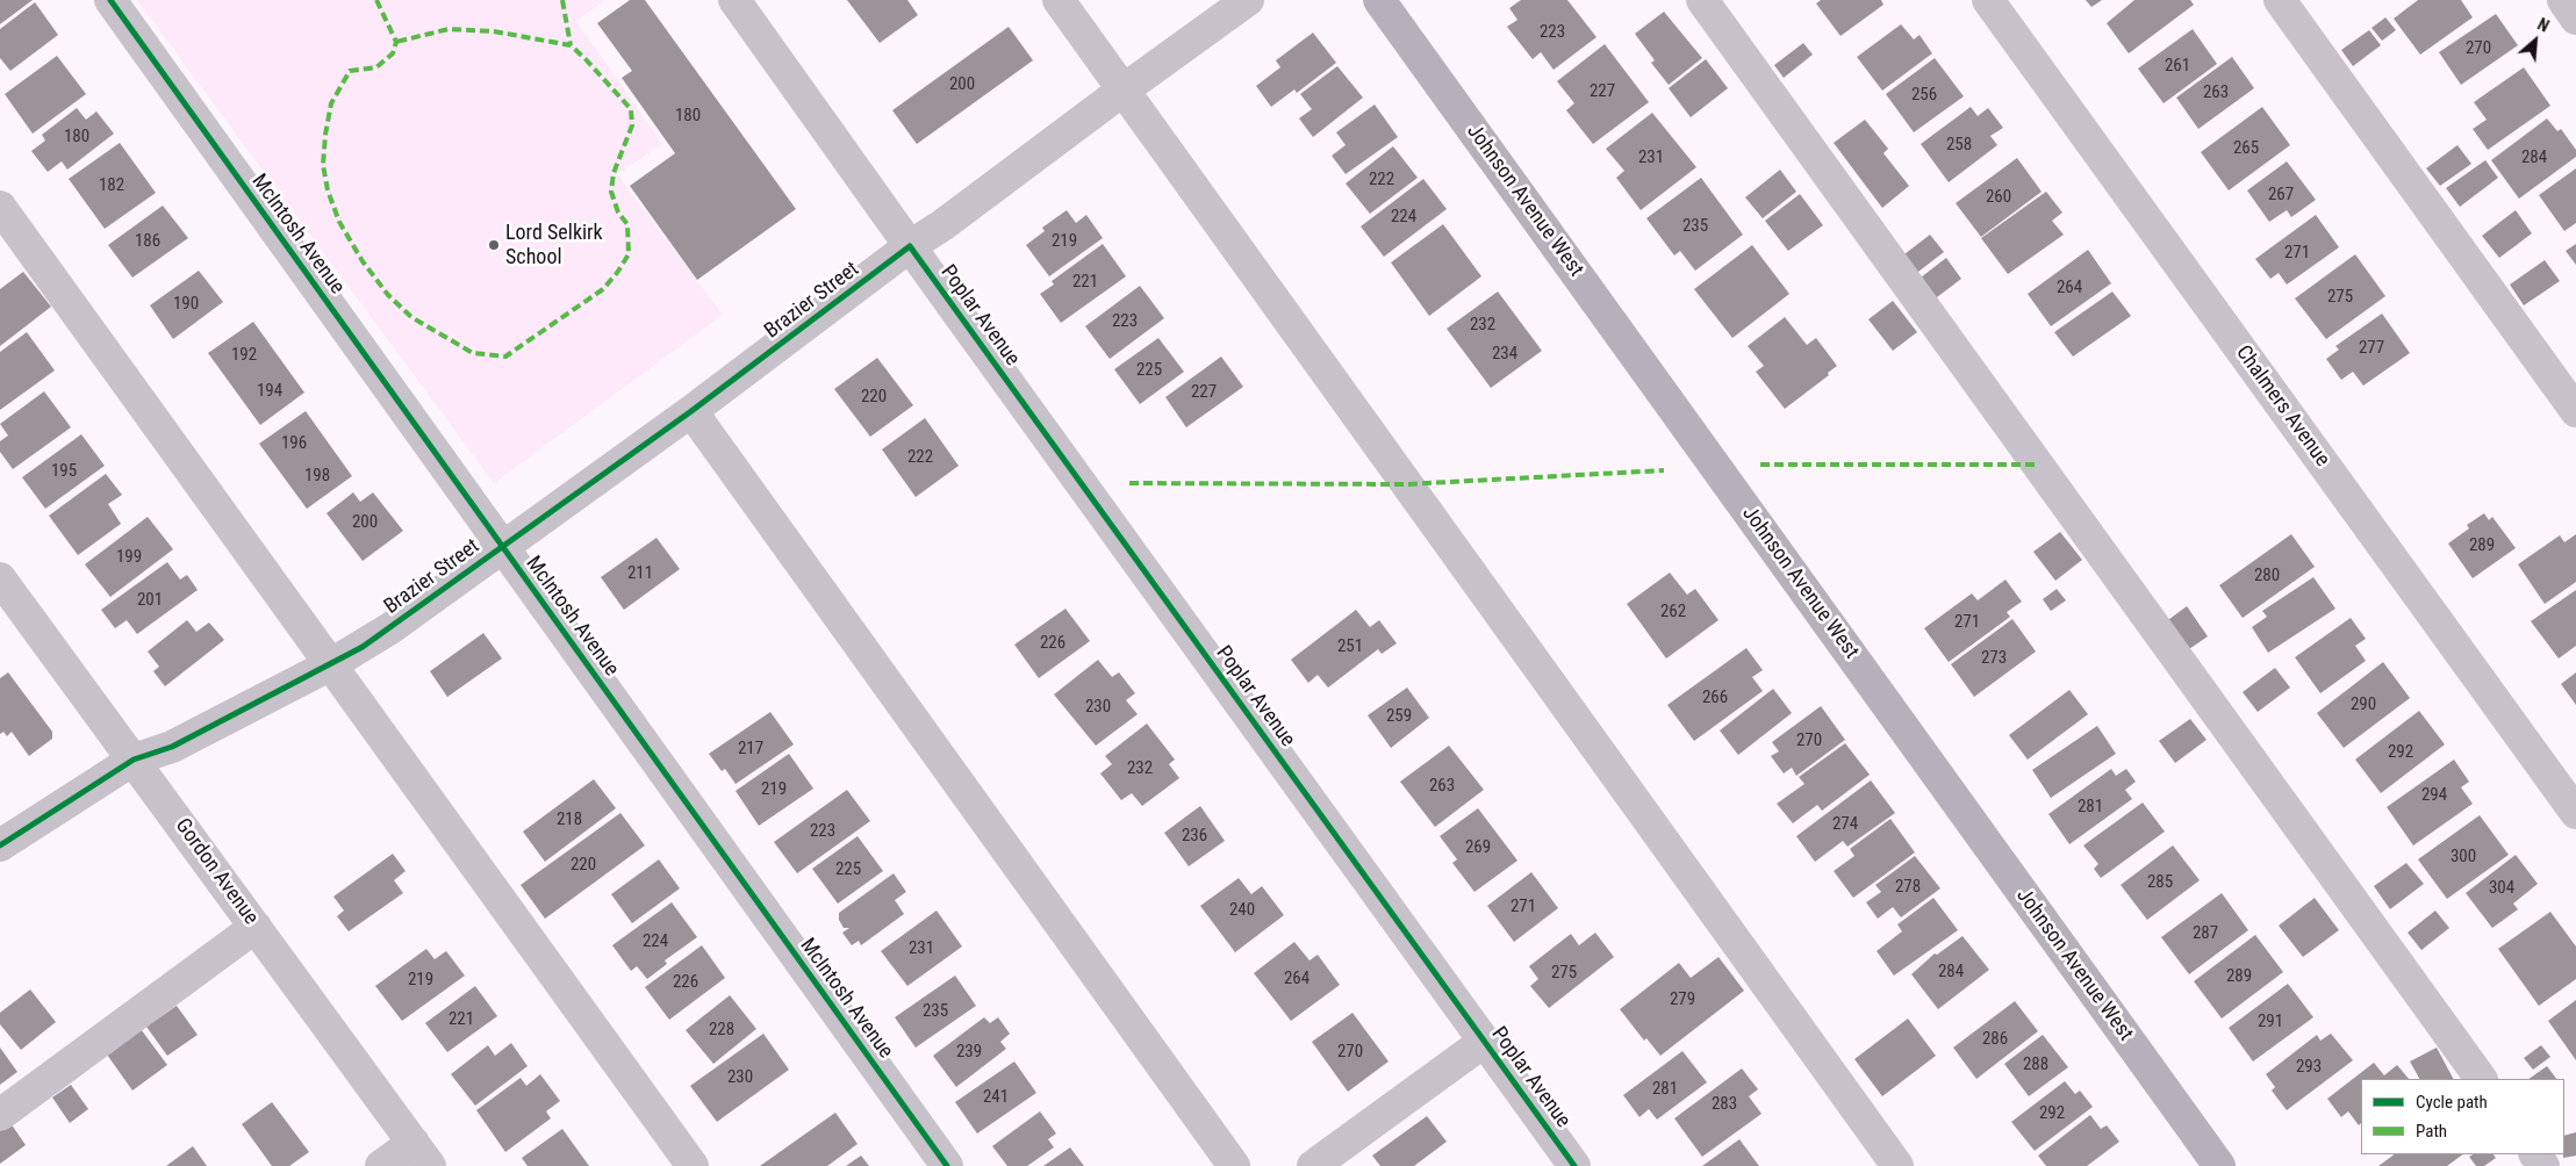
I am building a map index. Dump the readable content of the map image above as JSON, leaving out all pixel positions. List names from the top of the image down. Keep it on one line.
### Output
{"streets":{"main road":["Johnson Avenue West"],"street":["McIntosh Avenue","Brazier Street","Poplar Avenue","Chalmers Avenue","Gordon Avenue"]},"crossings":[["McIntosh Avenue","Brazier Street"],["Brazier Street","Poplar Avenue"],["Brazier Street","Gordon Avenue"]],"places":["Lord Selkirk School"],"house_numbers":["223","270","261","200","227","263","256","180","180","258","265","231","284","222","182","267","260","224","235","186","219","271","221","264","275","190","223","232","277","234","192","225","194","227","220","196","222","195","198","200","289","199","211","280","201","262","271","226","251","273","266","290","230","259","270","217","292","232","263","219","294","281","218","274","223","236","269","300","220","225","285","278","304","271","240","287","224","231","284","275","289","264","219","226","279","235","221","291","228","286","239","270","288","293","230","281","241","283","292"],"legend":["Cycle path","Path"],"north":"top right"}
